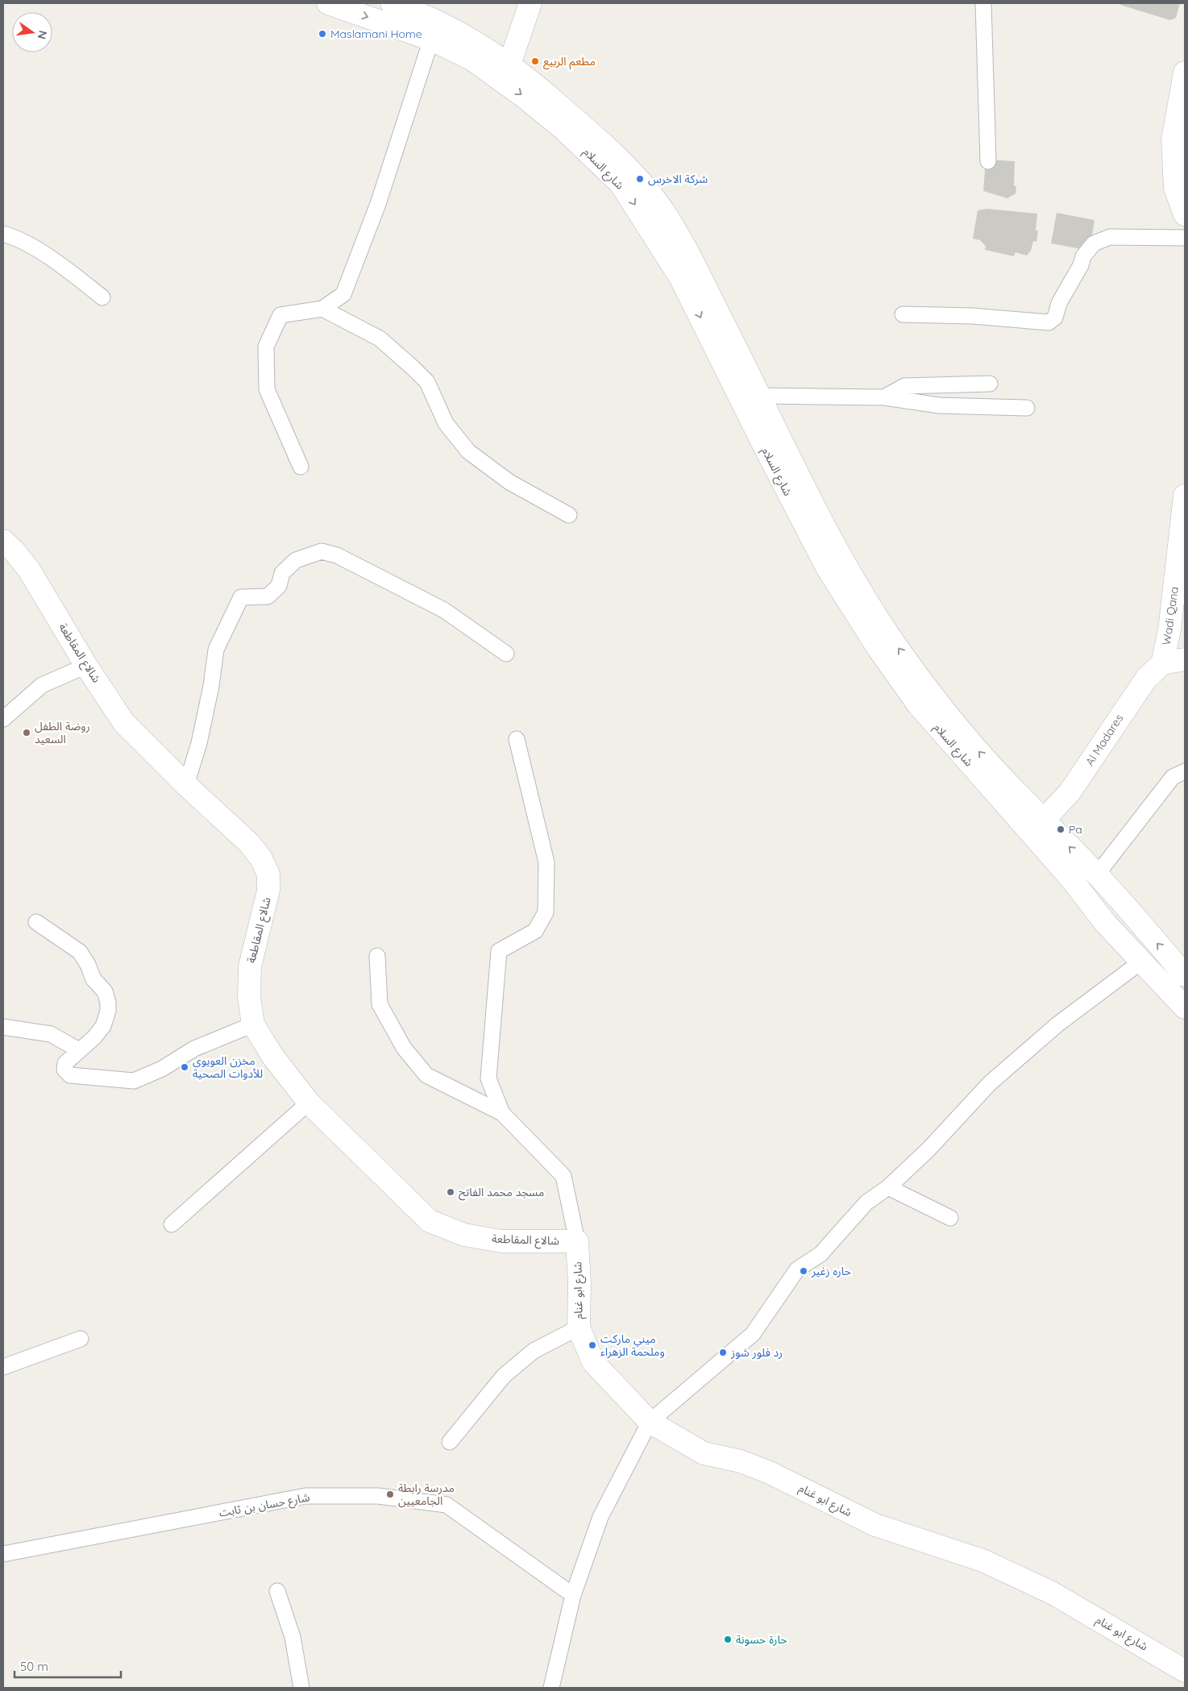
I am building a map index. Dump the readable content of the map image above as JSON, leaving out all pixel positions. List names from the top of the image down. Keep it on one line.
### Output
{"streets":{"main road":["شارع السلام","Wadi Qana","شالاع المقاطعة","Al Madares","شارع ابو غنام"],"street":["شارع حسان بن ثابت"]},"crossings":[["شارع السلام","Al Madares"],["Wadi Qana","Al Madares"],["شالاع المقاطعة","شارع ابو غنام"]],"places":["Maslamani Home","مطعم الربيع","شركة الاخرس","روضة الطفل السعيد","Pa","مخزن العويوي للأدوات الصحية","مسجد محمد الفاتح","حاره زغير","ميني ماركت وملحمة الزهراء","رد فلور شوز","مدرسة رابطة الجامعيين","حارة حسونة"],"scale_bar":"50 m","north":"right"}
